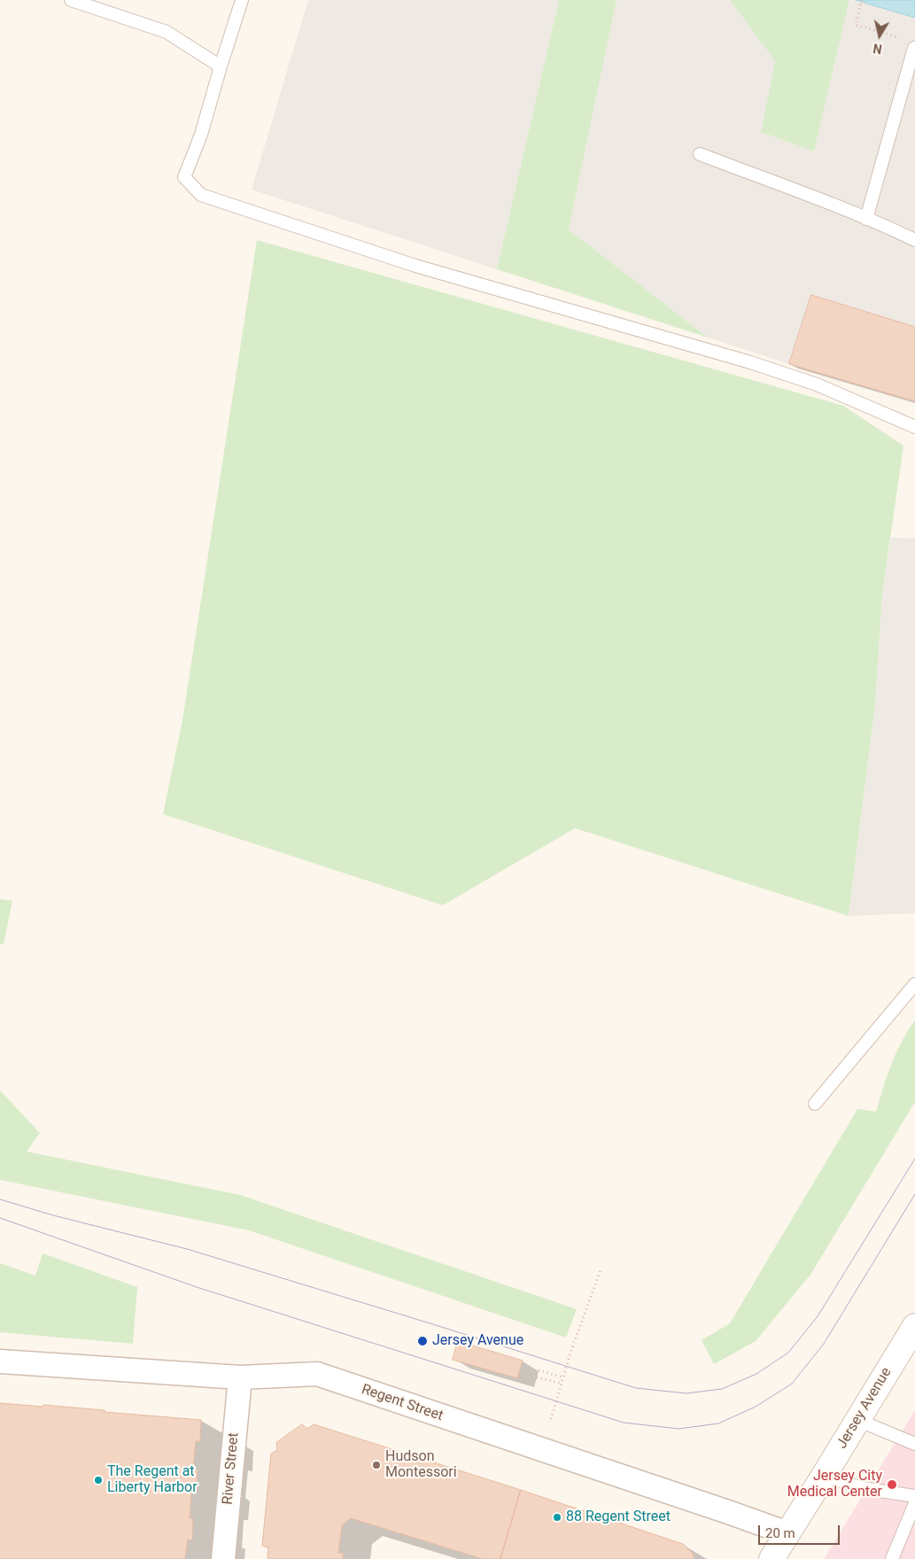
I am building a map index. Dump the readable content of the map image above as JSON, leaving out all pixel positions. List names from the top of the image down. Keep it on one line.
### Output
{"streets":{"street":["Regent Street","Jersey Avenue","River Street"]},"crossings":[["Regent Street","Jersey Avenue"],["Regent Street","River Street"]],"places":["Jersey Avenue","Hudson Montessori","The Regent at Liberty Harbor","Jersey City Medical Center","88 Regent Street"],"scale_bar":"20 m","north":"bottom"}
